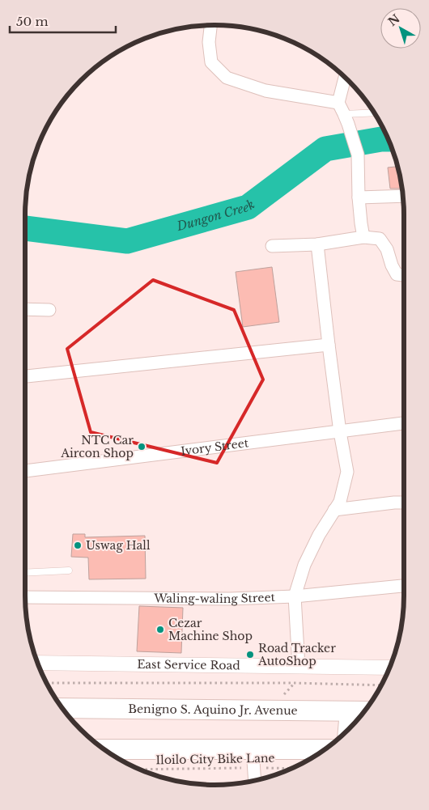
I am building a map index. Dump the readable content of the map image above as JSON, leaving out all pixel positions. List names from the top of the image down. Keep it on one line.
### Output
{"streets":{"highway":["Benigno S. Aquino Jr. Avenue"],"street":["Ivory Street","Waling-waling Street","East Service Road"],"path":["Iloilo City Bike Lane"]},"water":["Dungon Creek"],"places":["NTC Car Aircon Shop","Uswag Hall","Cezar Machine Shop","Road Tracker AutoShop"],"scale_bar":"50 m","north":"top left"}
